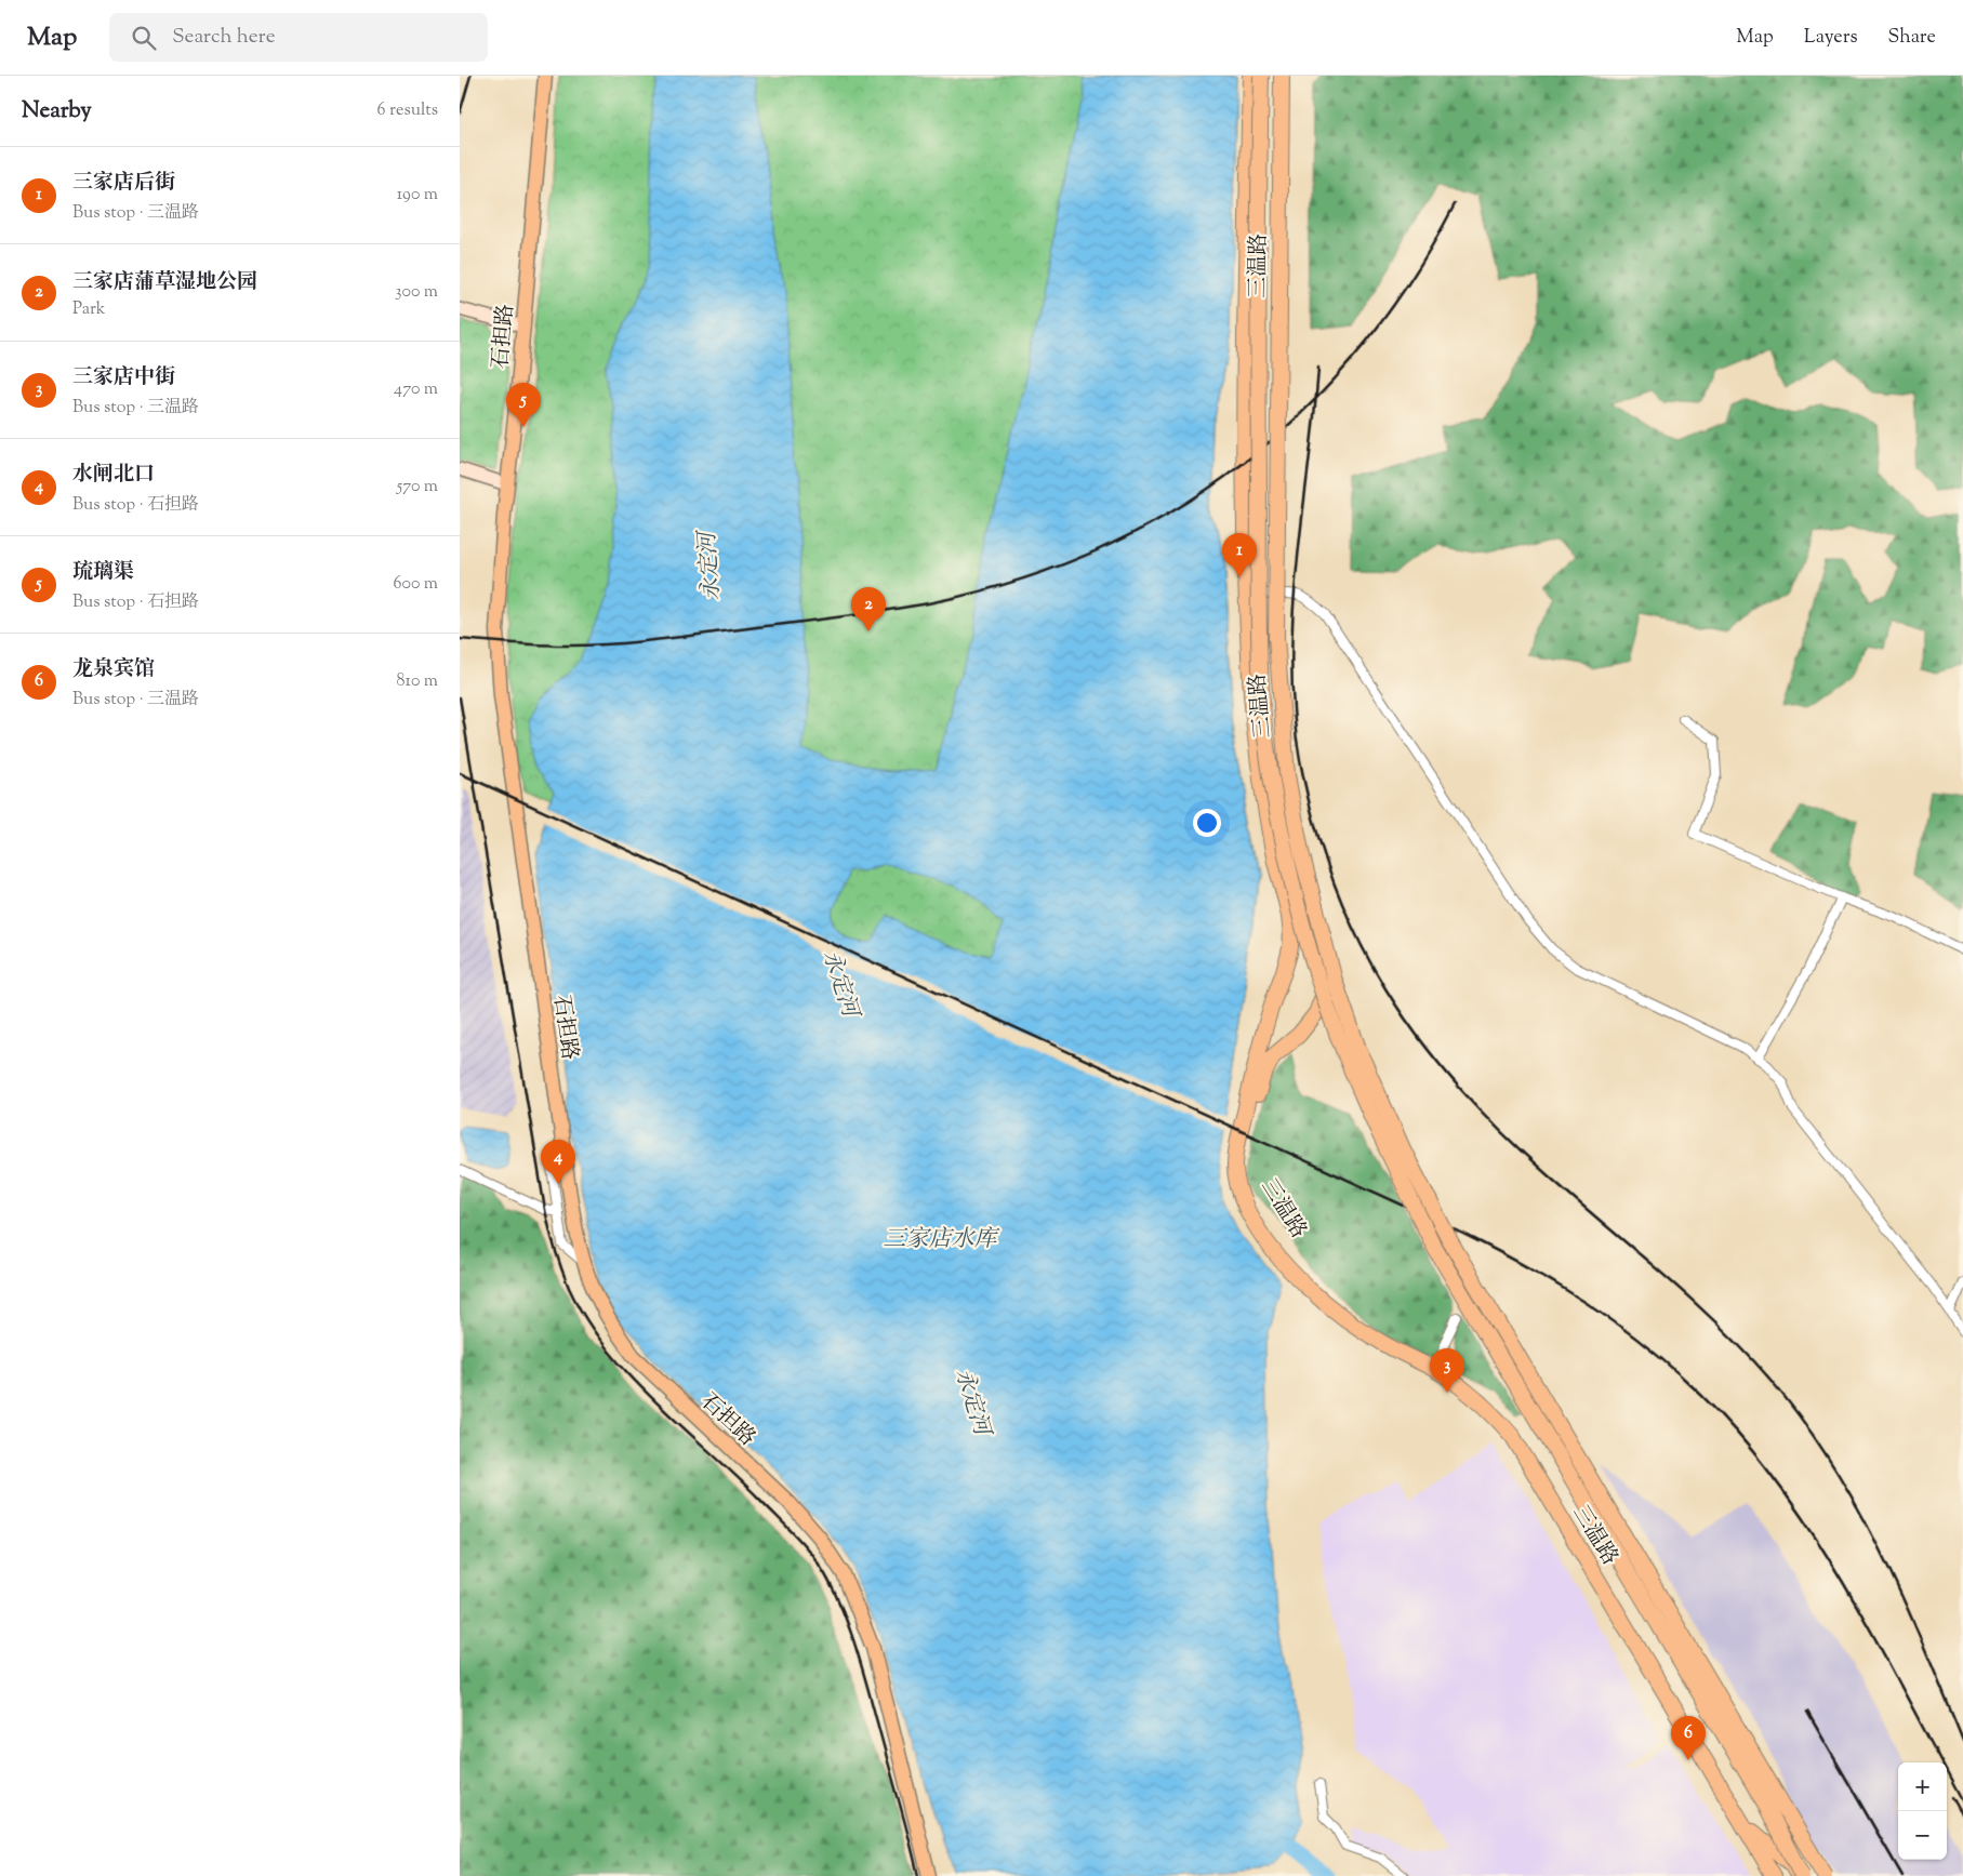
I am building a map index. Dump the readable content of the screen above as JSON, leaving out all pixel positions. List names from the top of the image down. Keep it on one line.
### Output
{"streets":{"highway":["三温路"],"main road":["石担路"]},"water":["永定河","三家店水库"],"page":{"header":"Map","search":"Search here","nav":["Map","Layers","Share"],"heading":["Nearby","6 results"],"list":[{"mark":"1","name":"三家店后街","note":"Bus stop · 三温路","value":"190 m"},{"mark":"2","name":"三家店蒲草湿地公园","note":"Park","value":"300 m"},{"mark":"3","name":"三家店中街","note":"Bus stop · 三温路","value":"470 m"},{"mark":"4","name":"水闸北口","note":"Bus stop · 石担路","value":"570 m"},{"mark":"5","name":"琉璃渠","note":"Bus stop · 石担路","value":"600 m"},{"mark":"6","name":"龙泉宾馆","note":"Bus stop · 三温路","value":"810 m"}],"pins":["5","1","2","4","3","6"],"map_buttons":["+","−"]}}
